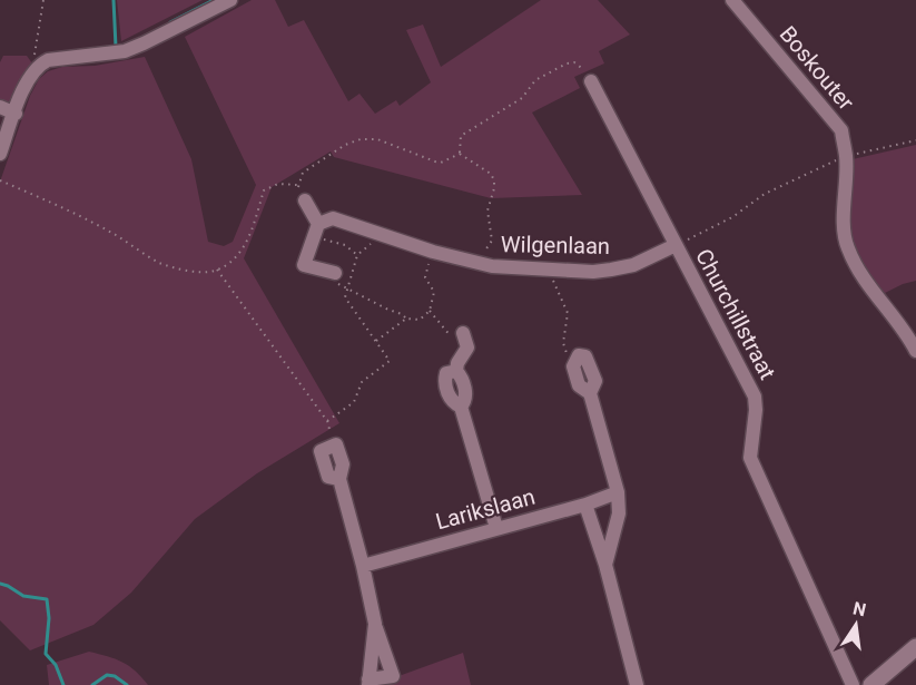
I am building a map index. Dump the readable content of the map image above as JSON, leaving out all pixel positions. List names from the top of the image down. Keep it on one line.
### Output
{"streets":{"street":["Boskouter","Wilgenlaan","Churchillstraat","Larikslaan"]},"crossings":[["Wilgenlaan","Churchillstraat"]],"north":"top"}
